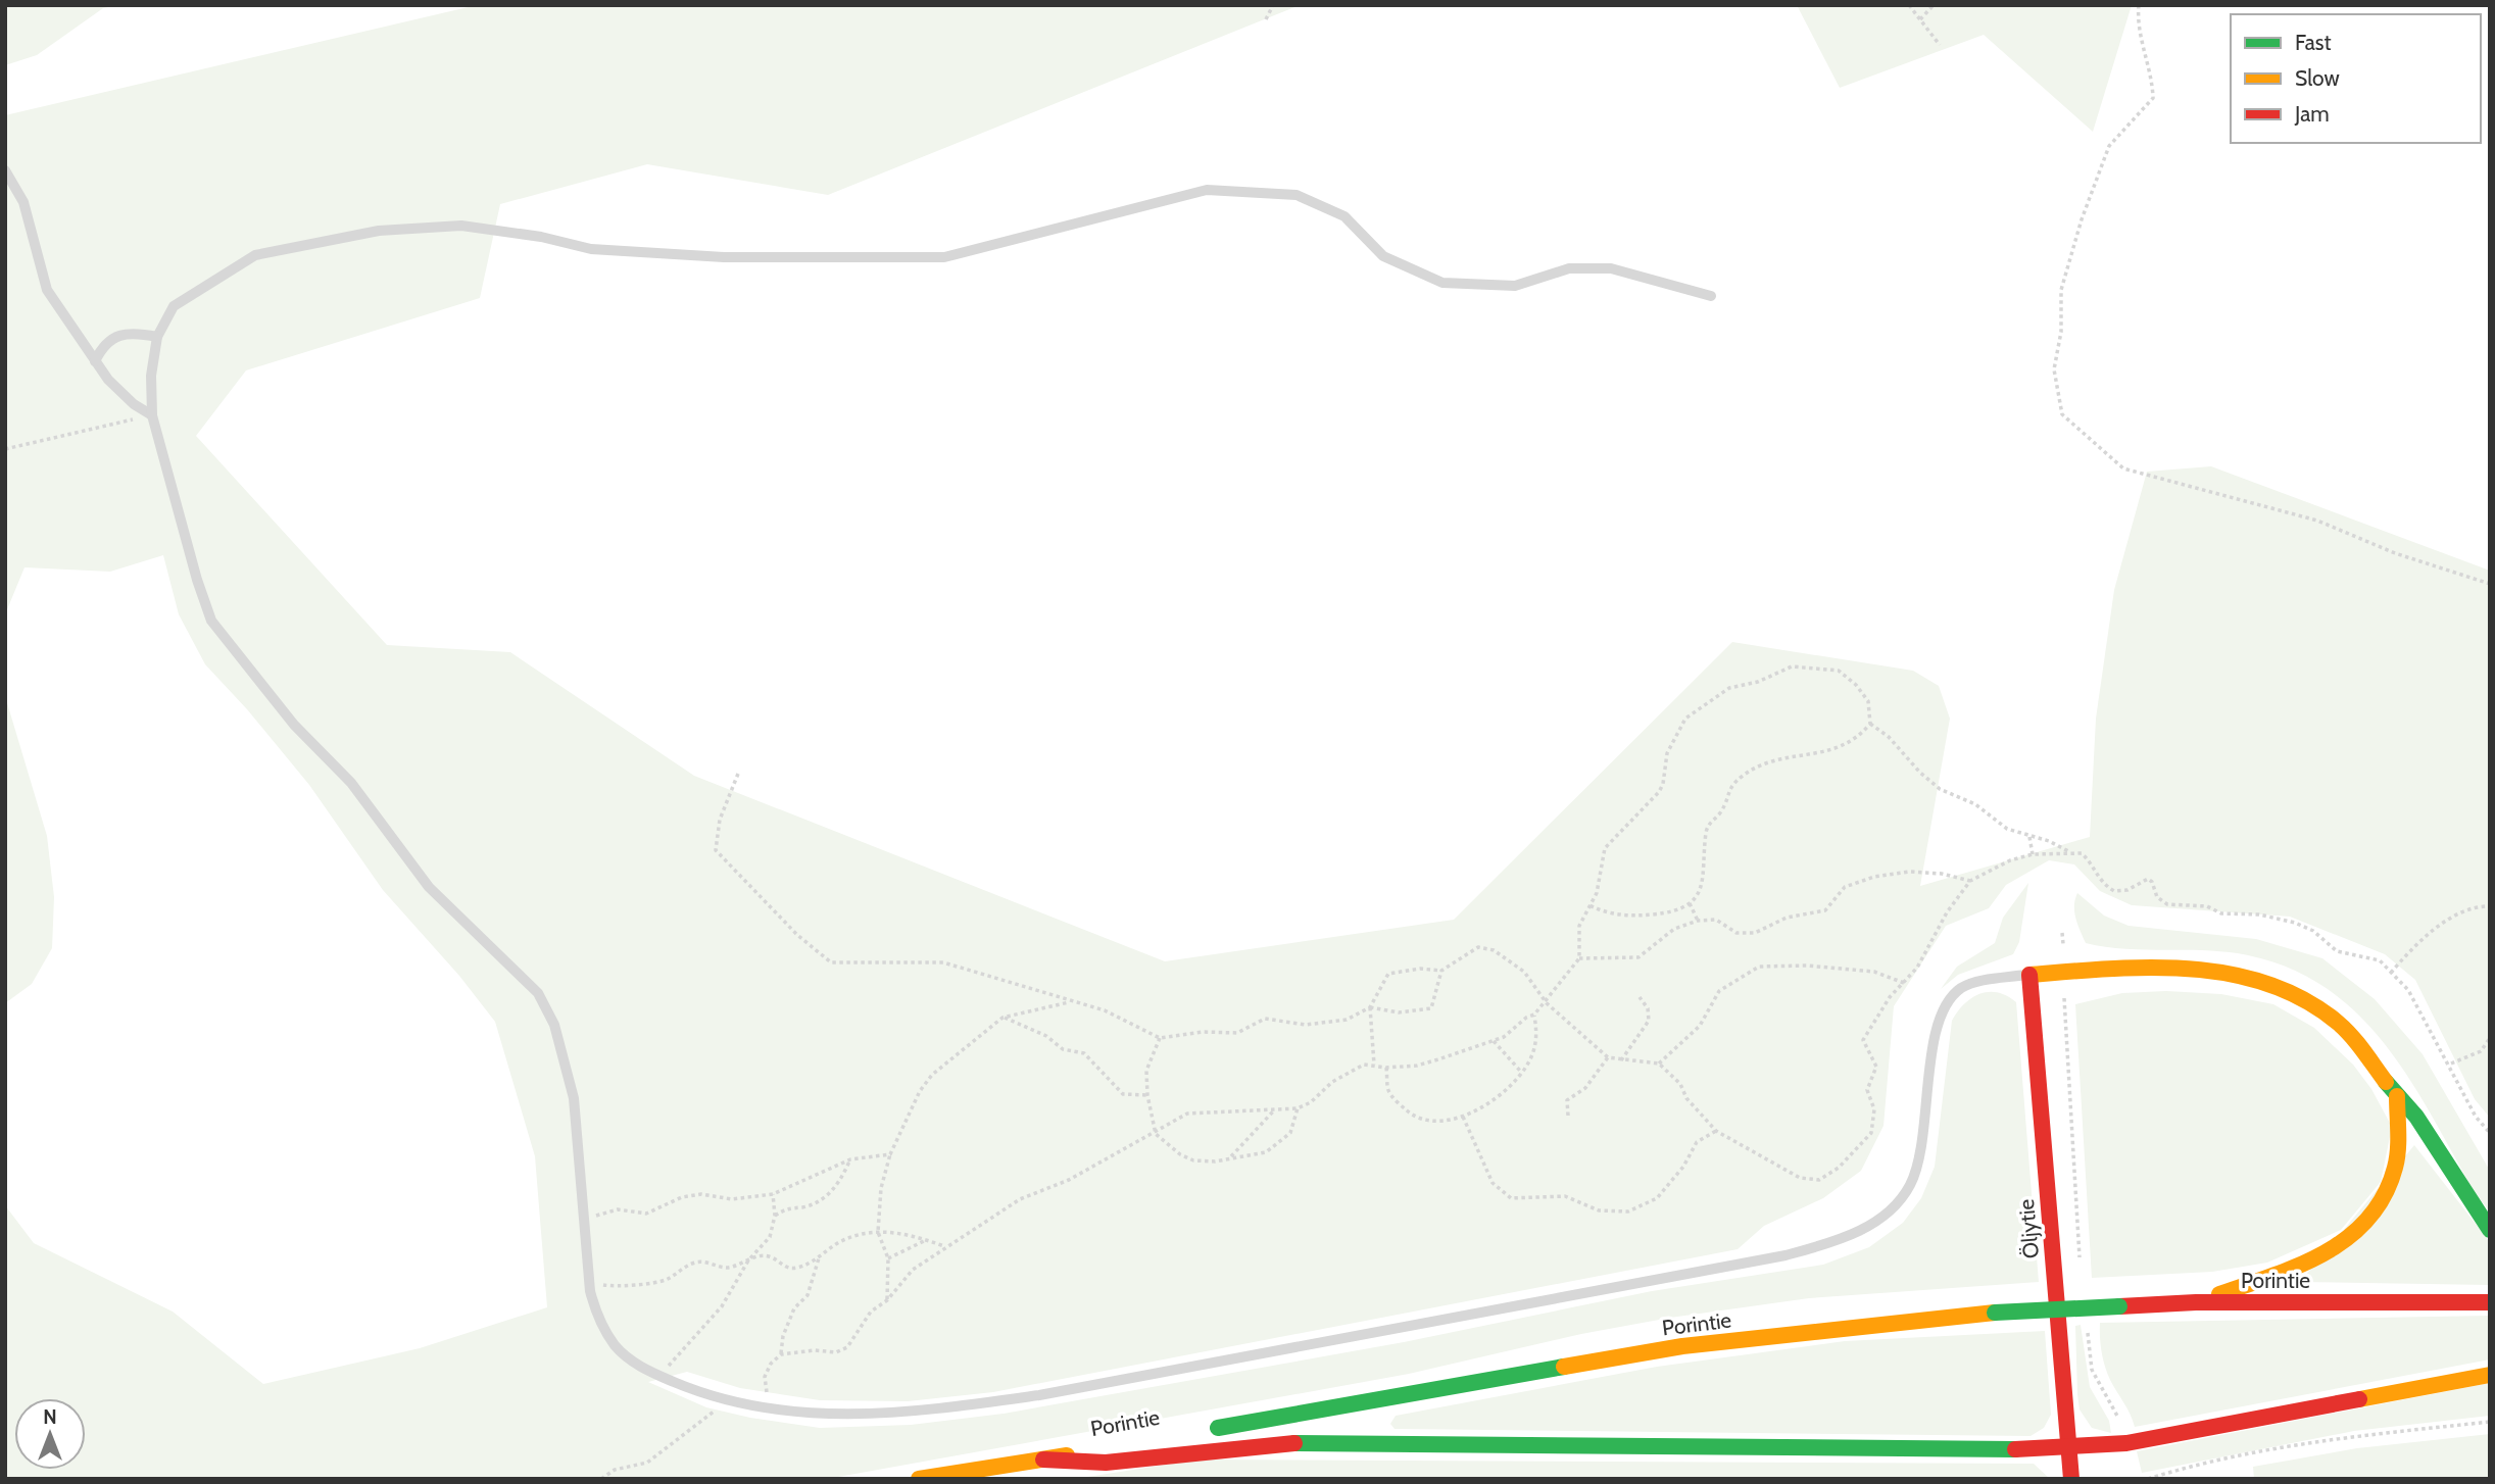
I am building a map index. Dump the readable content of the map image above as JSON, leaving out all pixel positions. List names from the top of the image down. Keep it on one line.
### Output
{"streets":{"main road":["Öljytie","Porintie"]},"legend":["Fast","Slow","Jam"],"north":"top"}
